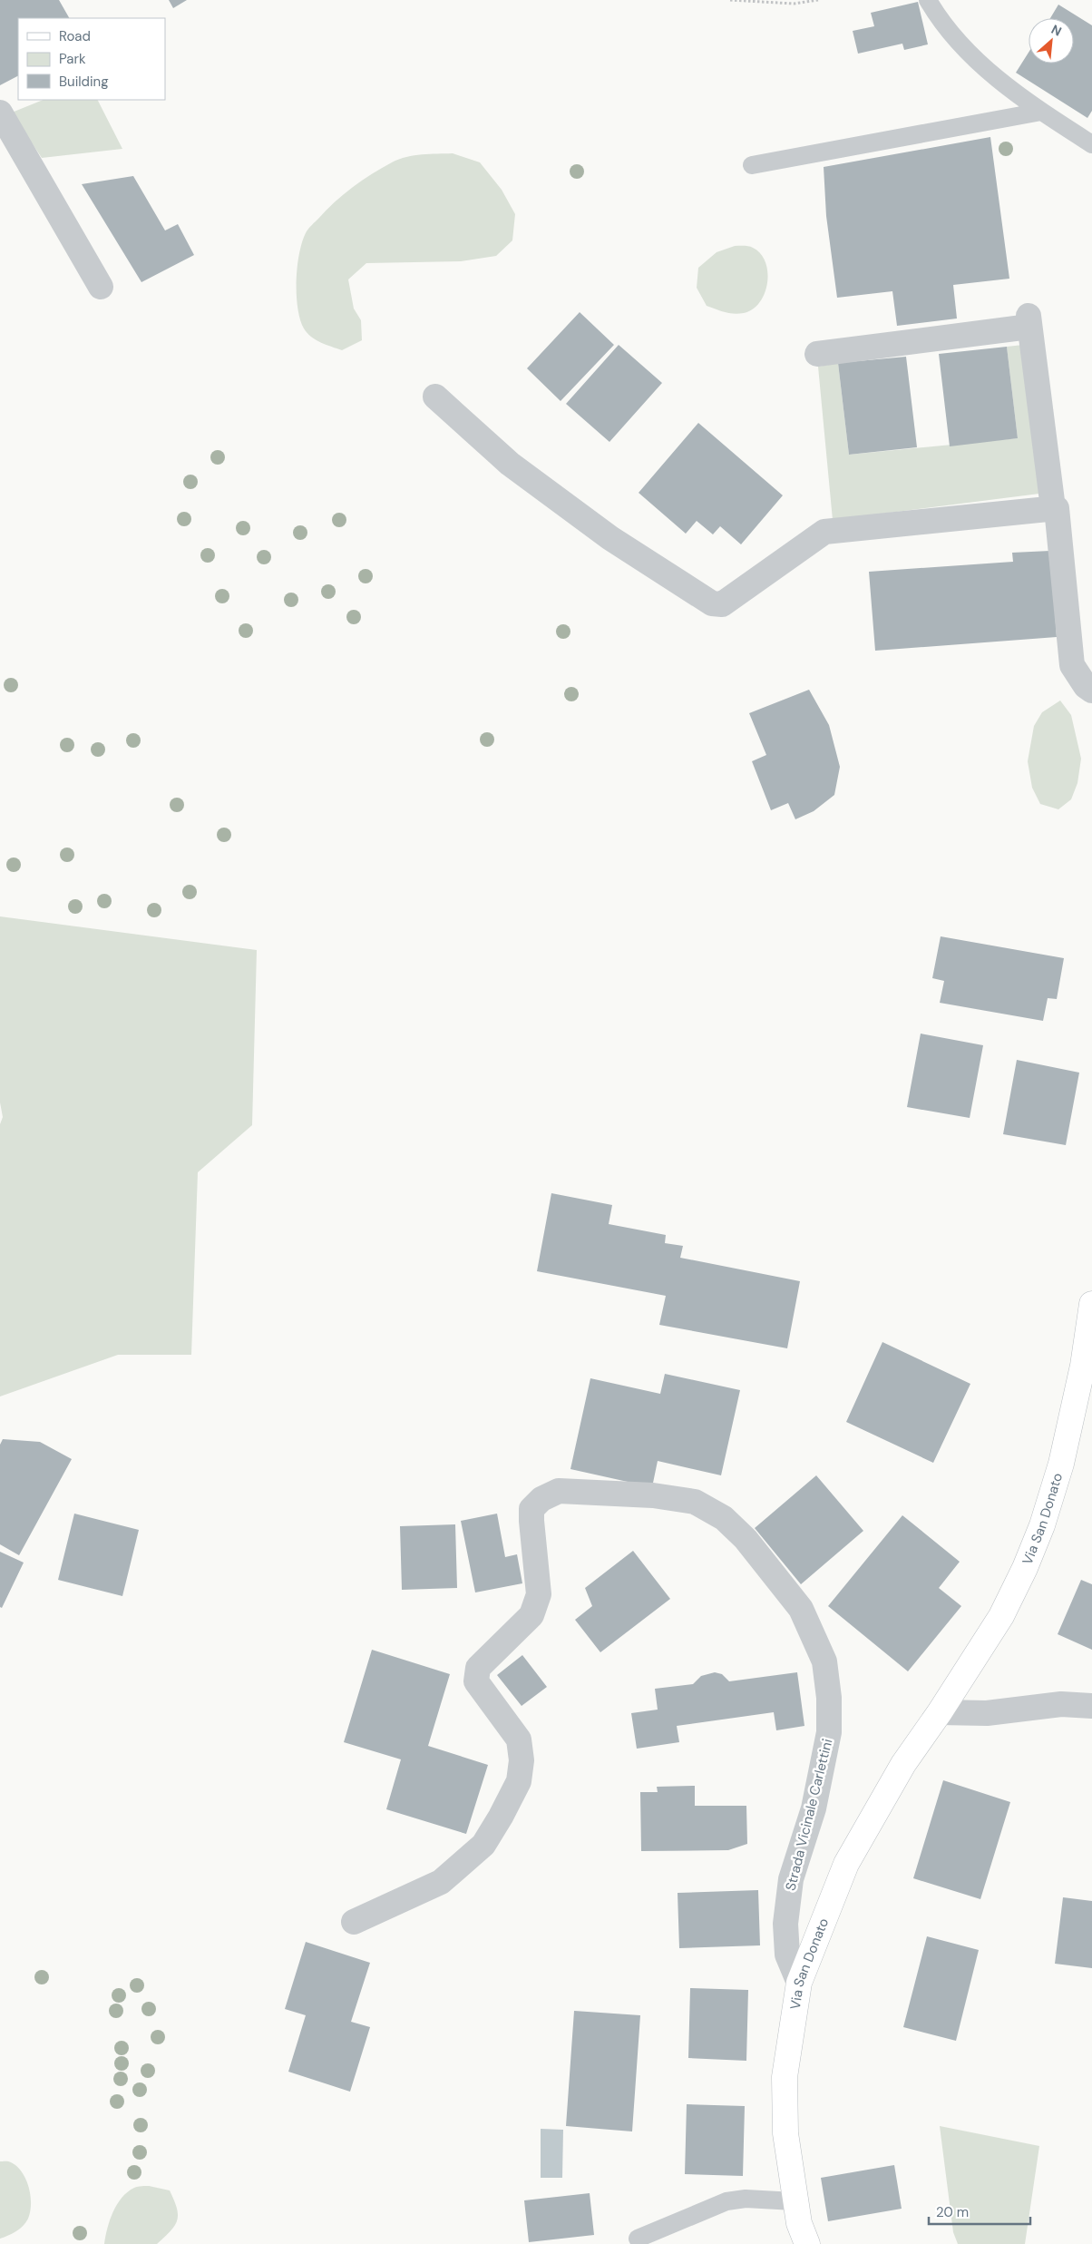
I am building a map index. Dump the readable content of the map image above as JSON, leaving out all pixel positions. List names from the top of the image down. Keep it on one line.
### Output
{"streets":{"street":["Via San Donato","Strada Vicinale Carlettini"]},"crossings":[["Via San Donato","Strada Vicinale Carlettini"]],"legend":["Road","Park","Building"],"scale_bar":"20 m","north":"top right"}
